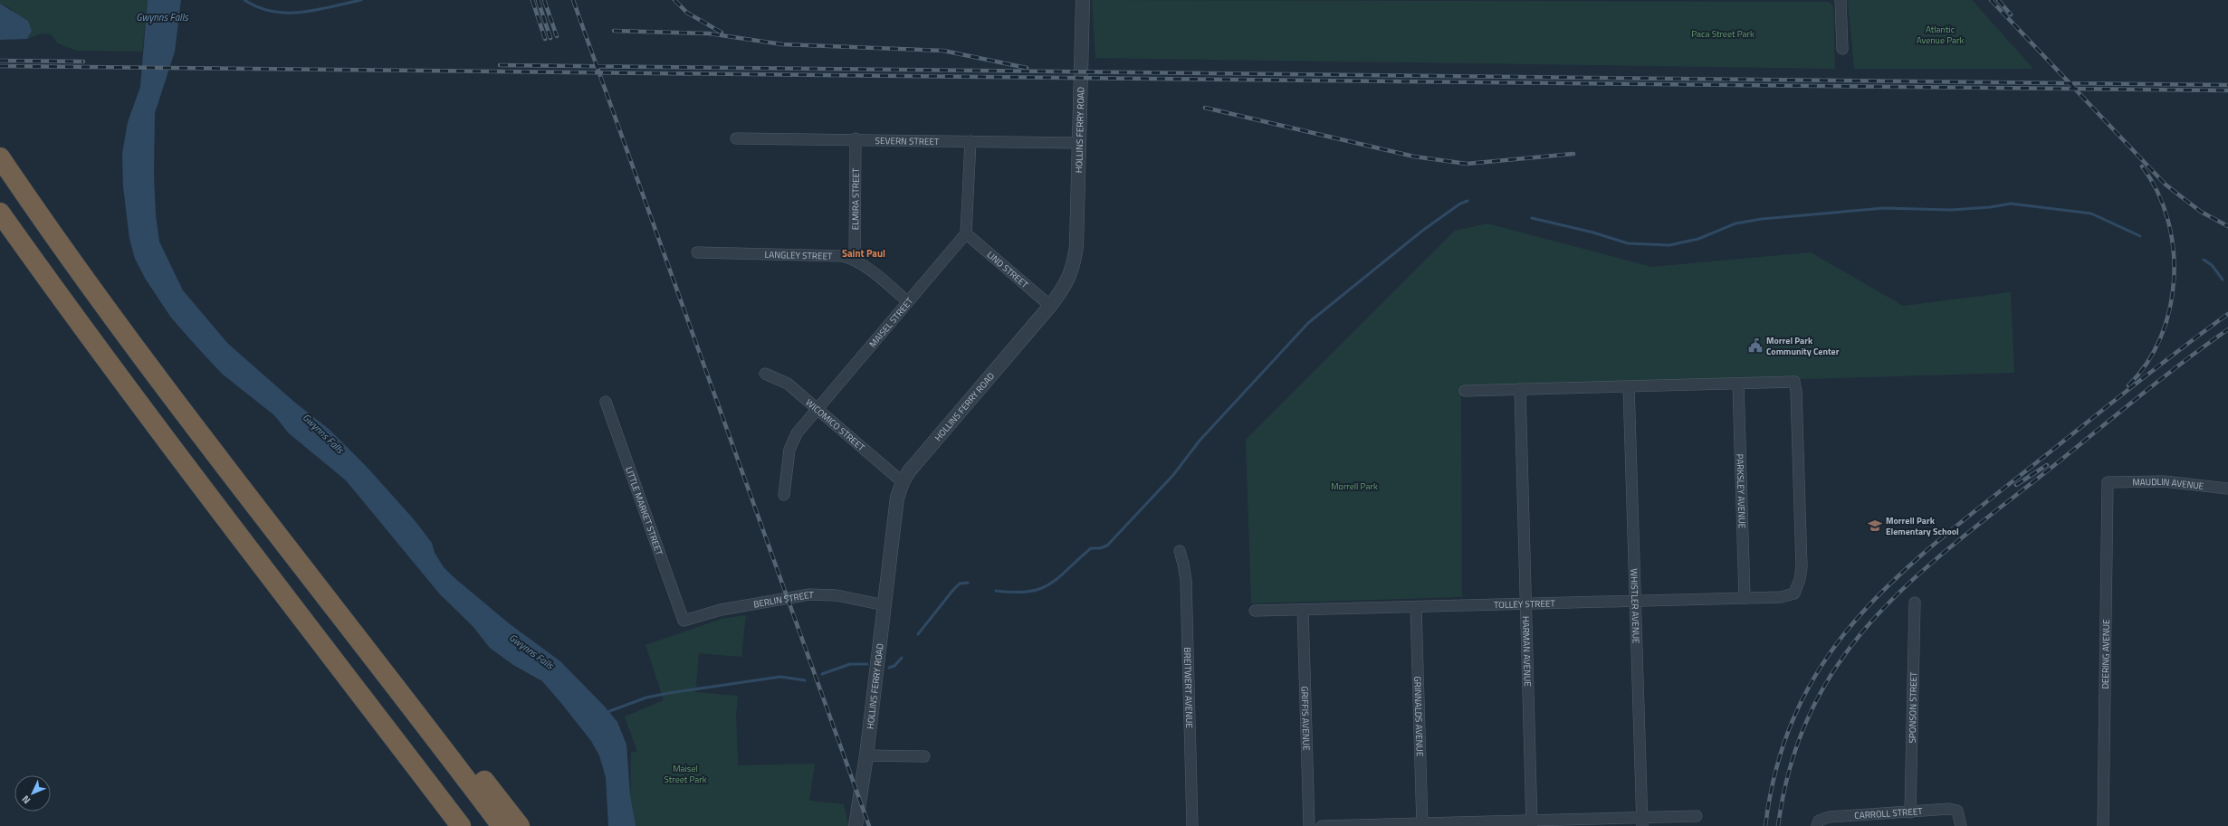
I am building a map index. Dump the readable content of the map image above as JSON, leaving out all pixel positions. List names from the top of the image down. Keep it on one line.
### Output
{"streets":{"street":["HOLLINS FERRY ROAD","SEVERN STREET","ELMIRA STREET","LANGLEY STREET","LIND STREET","MAISEL STREET","WICOMICO STREET","MAUDLIN AVENUE","PARKSLEY AVENUE","LITTLE MARKET STREET","BERLIN STREET","TOLLEY STREET","WHISTLER AVENUE","HARMAN AVENUE","DEERING AVENUE","BREITWERT AVENUE","SPONSON STREET","GRINNALDS AVENUE","GRIFFIS AVENUE","CARROLL STREET"]},"crossings":[["HOLLINS FERRY ROAD","SEVERN STREET"],["HOLLINS FERRY ROAD","LIND STREET"],["HOLLINS FERRY ROAD","WICOMICO STREET"],["HOLLINS FERRY ROAD","BERLIN STREET"],["SEVERN STREET","ELMIRA STREET"],["ELMIRA STREET","LANGLEY STREET"],["LANGLEY STREET","MAISEL STREET"],["LIND STREET","MAISEL STREET"],["MAISEL STREET","WICOMICO STREET"],["MAUDLIN AVENUE","DEERING AVENUE"],["PARKSLEY AVENUE","TOLLEY STREET"],["LITTLE MARKET STREET","BERLIN STREET"],["TOLLEY STREET","WHISTLER AVENUE"],["TOLLEY STREET","HARMAN AVENUE"],["TOLLEY STREET","GRINNALDS AVENUE"],["TOLLEY STREET","GRIFFIS AVENUE"],["SPONSON STREET","CARROLL STREET"]],"districts":["Saint Paul"],"water":["Gwynns Falls"],"parks":["Atlantic Avenue Park","Paca Street Park","Morrell Park","Maisel Street Park"],"places":{"public building":["Morrel Park Community Center"],"school or university":["Morrell Park Elementary School"]},"north":"bottom left"}
